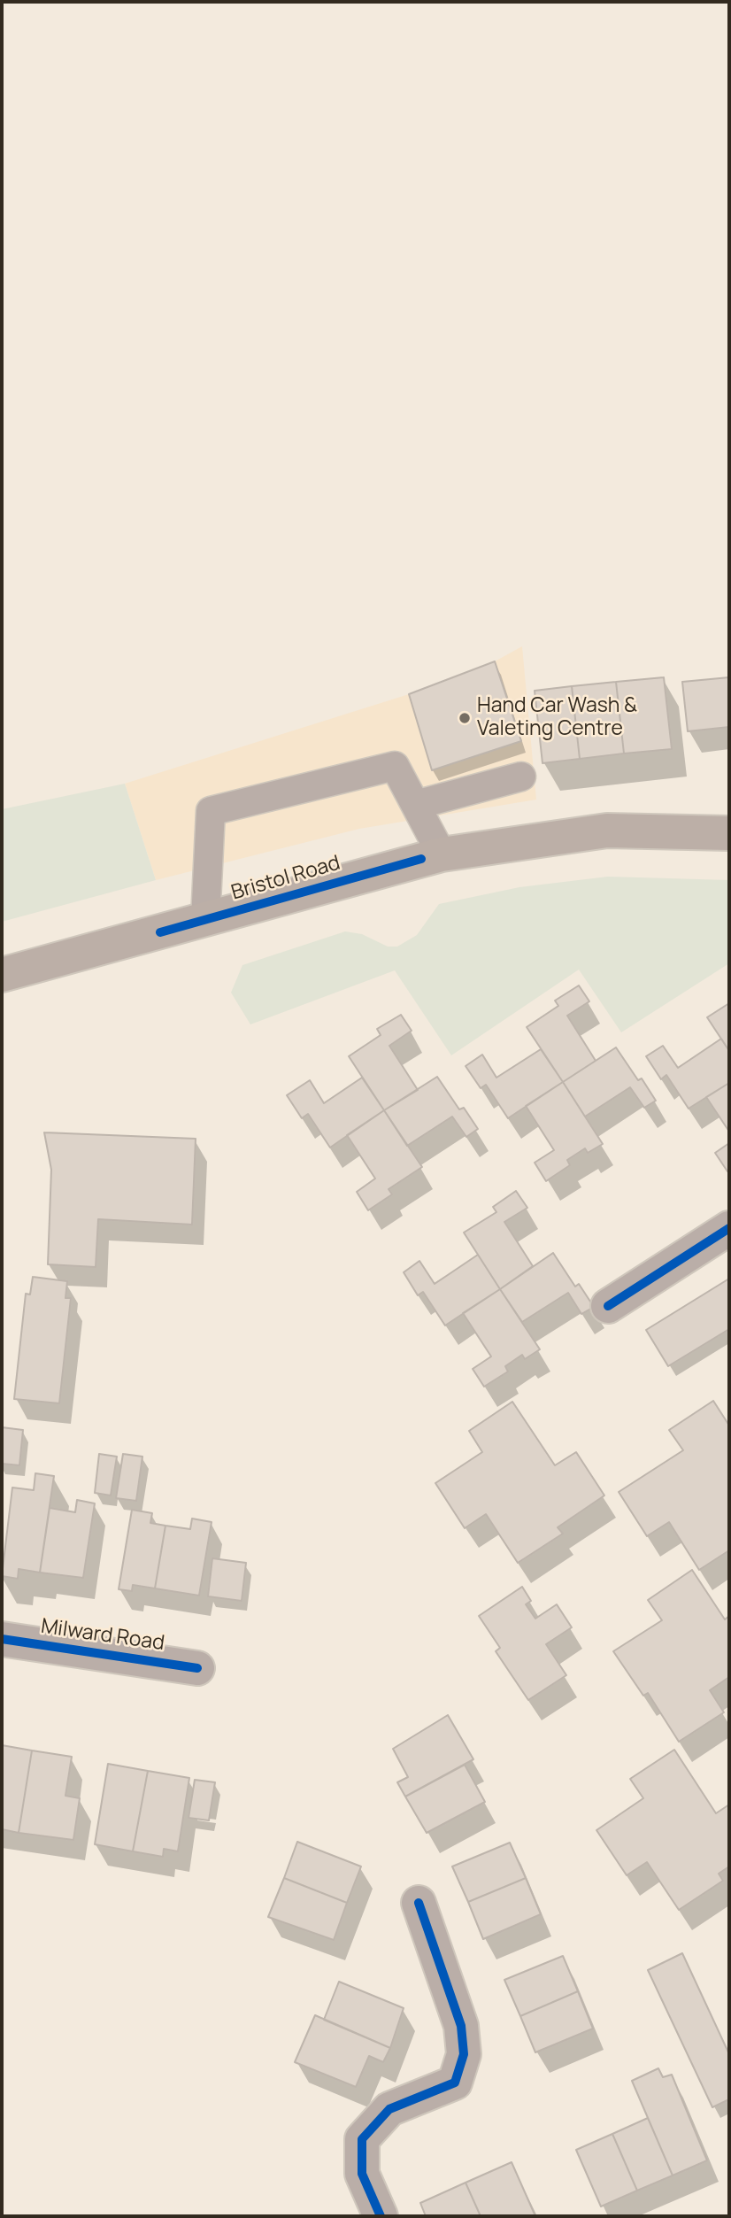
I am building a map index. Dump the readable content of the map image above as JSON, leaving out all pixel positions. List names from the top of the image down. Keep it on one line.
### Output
{"streets":{"main road":["Bristol Road"],"street":["Milward Road"]},"places":["Hand Car Wash & Valeting Centre"]}
